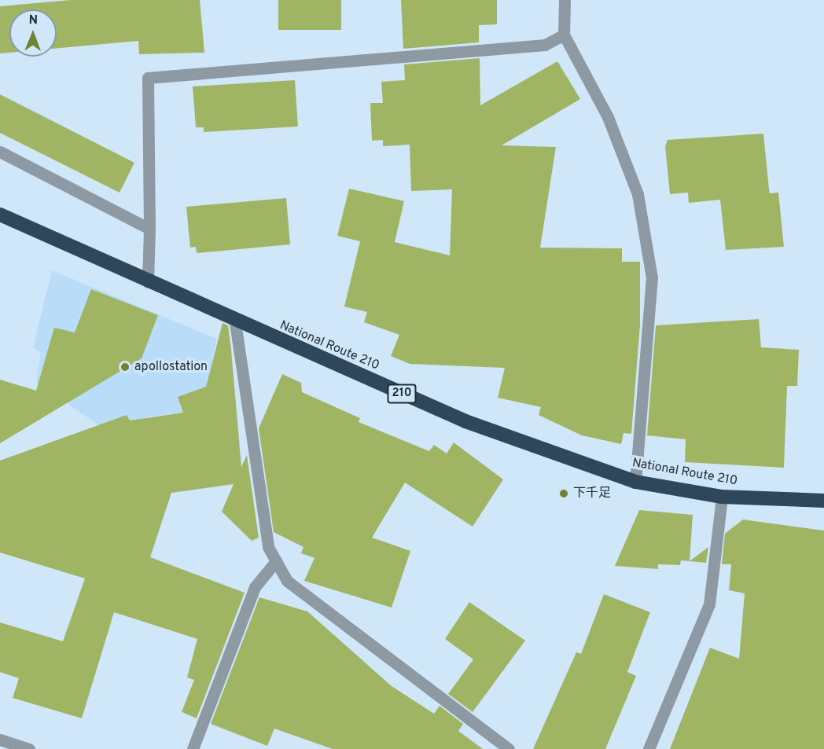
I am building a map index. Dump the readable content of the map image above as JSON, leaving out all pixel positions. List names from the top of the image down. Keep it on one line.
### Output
{"streets":{"highway":["National Route 210","210"]},"places":["apollostation","下千足"],"north":"top"}
